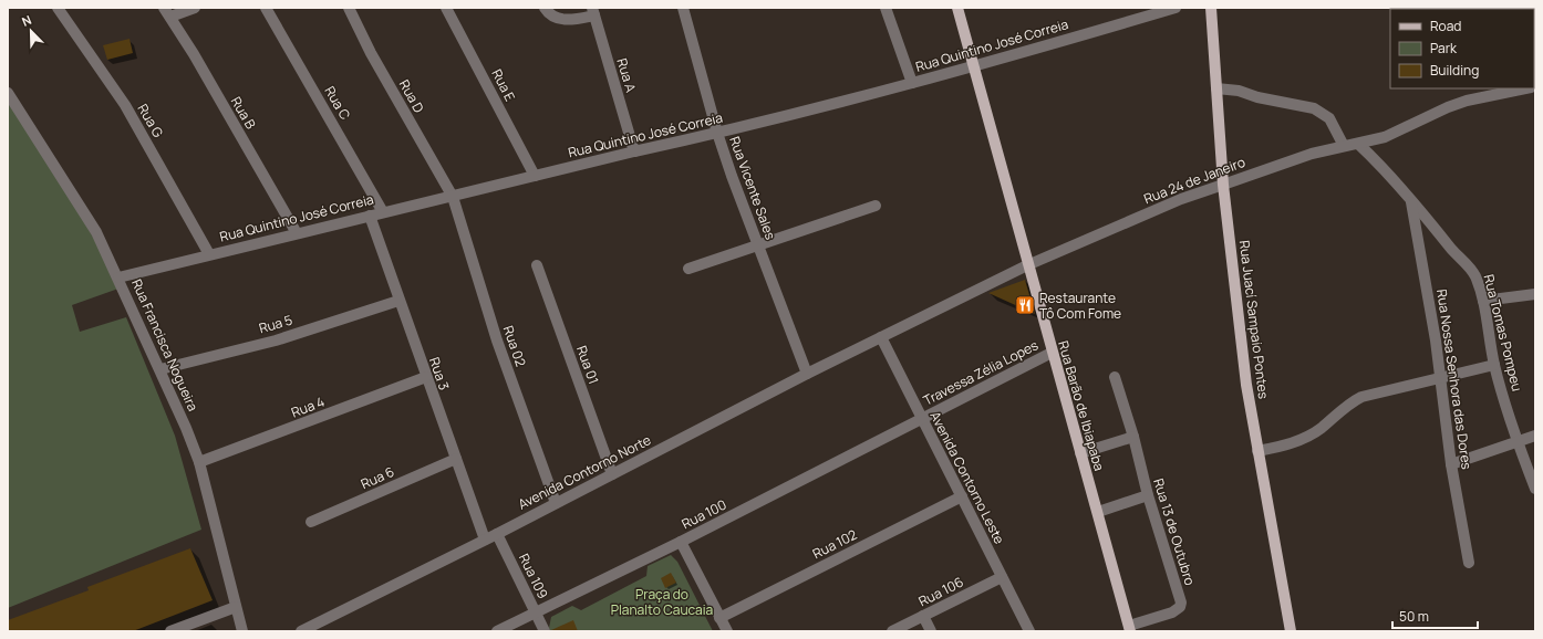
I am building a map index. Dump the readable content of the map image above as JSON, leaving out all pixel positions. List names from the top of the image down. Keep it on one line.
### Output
{"streets":{"main road":["Rua Juací Sampaio Pontes","Rua Barão de Ibiapaba"],"street":["Rua Quintino José Correia","Rua A","Rua E","Rua D","Rua C","Rua B","Rua G","Rua 24 de Janeiro","Rua Vicente Sales","Rua 5","Rua Tomas Pompeu","Rua Francisca Nogueira","Rua 02","Rua 01","Travessa Zélia Lopes","Rua 3","Rua Nossa Senhora das Dores","Rua 4","Avenida Contorno Norte","Rua 6","Avenida Contorno Leste","Rua 100","Rua 13 de Outubro","Rua 102","Rua 109","Rua 106"]},"crossings":[["Rua Quintino José Correia","Rua A"],["Rua Quintino José Correia","Rua E"],["Rua Quintino José Correia","Rua D"],["Rua Quintino José Correia","Rua C"],["Rua Quintino José Correia","Rua B"],["Rua Quintino José Correia","Rua G"],["Rua Quintino José Correia","Rua Vicente Sales"],["Rua Quintino José Correia","Rua Francisca Nogueira"],["Rua Quintino José Correia","Rua 02"],["Rua Quintino José Correia","Rua 3"],["Rua Quintino José Correia","Rua Barão de Ibiapaba"],["Rua D","Rua 02"],["Rua 24 de Janeiro","Rua Juací Sampaio Pontes"],["Rua 24 de Janeiro","Rua Tomas Pompeu"],["Rua 24 de Janeiro","Rua Barão de Ibiapaba"],["Rua 24 de Janeiro","Avenida Contorno Norte"],["Rua 24 de Janeiro","Avenida Contorno Leste"],["Rua Vicente Sales","Avenida Contorno Norte"],["Rua 5","Rua Francisca Nogueira"],["Rua 5","Rua 3"],["Rua Tomas Pompeu","Rua Nossa Senhora das Dores"],["Rua Francisca Nogueira","Rua 4"],["Rua 02","Avenida Contorno Norte"],["Rua 01","Avenida Contorno Norte"],["Travessa Zélia Lopes","Rua Barão de Ibiapaba"],["Travessa Zélia Lopes","Avenida Contorno Leste"],["Travessa Zélia Lopes","Rua 100"],["Rua 3","Rua 4"],["Rua 3","Avenida Contorno Norte"],["Rua 3","Rua 6"],["Rua Barão de Ibiapaba","Rua 13 de Outubro"],["Avenida Contorno Norte","Avenida Contorno Leste"],["Avenida Contorno Norte","Rua 109"],["Avenida Contorno Leste","Rua 100"],["Avenida Contorno Leste","Rua 102"],["Avenida Contorno Leste","Rua 106"],["Rua 100","Rua 109"]],"parks":["Praça do Planalto Caucaia"],"places":{"restaurant":["Restaurante Tô Com Fome"]},"legend":["Road","Park","Building"],"scale_bar":"50 m","north":"top left"}
